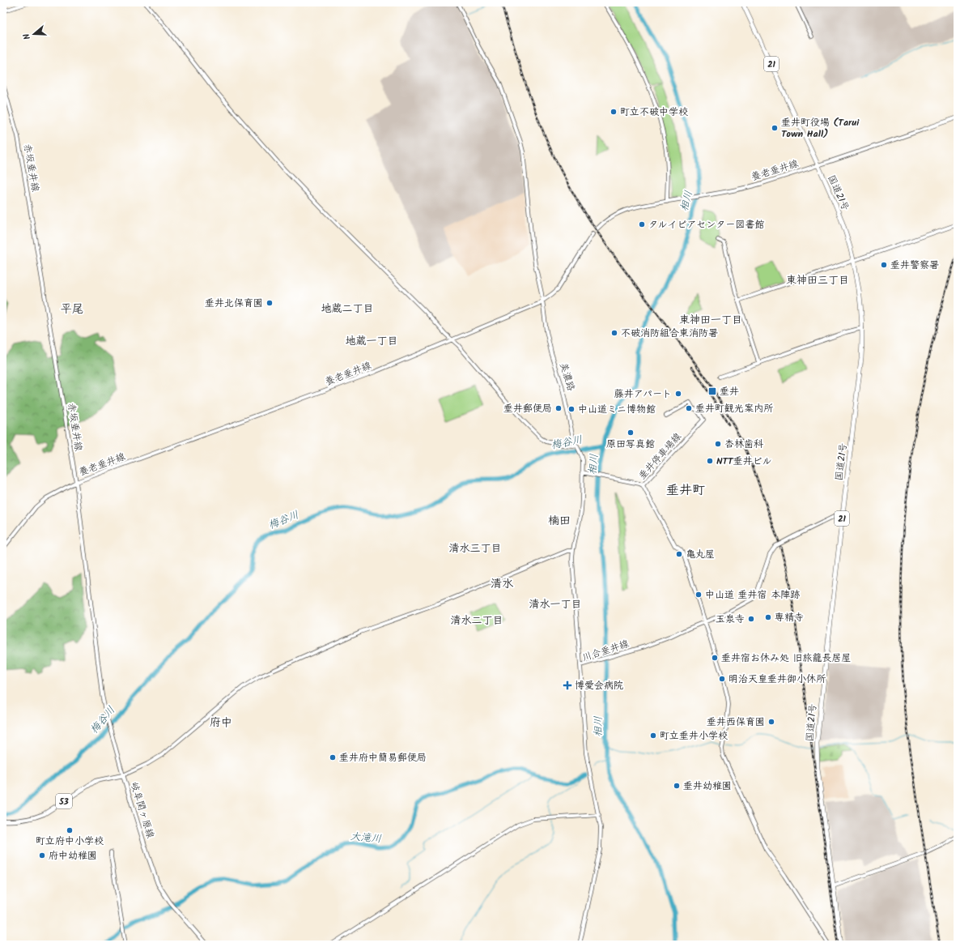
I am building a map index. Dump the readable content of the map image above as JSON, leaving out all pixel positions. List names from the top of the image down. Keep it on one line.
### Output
{"streets":{"highway":["21","国道21号"],"main road":["53","岐阜関ヶ原線"],"street":["赤坂垂井線","養老垂井線","美濃路","垂井停車場線","川合垂井線"]},"crossings":[["赤坂垂井線","養老垂井線"],["赤坂垂井線","岐阜関ヶ原線"],["養老垂井線","国道21号"],["養老垂井線","美濃路"],["国道21号","川合垂井線"],["垂井停車場線","川合垂井線"]],"districts":["東神田三丁目","地蔵二丁目","平尾","東神田一丁目","地蔵一丁目","垂井町","楠田","清水三丁目","清水","清水一丁目","清水二丁目","府中"],"water":["相川","梅谷川","大滝川"],"places":{"other":["町立不破中学校","垂井町役場 (Tarui Town Hall)","タルイピアセンター図書館","垂井警察署","垂井北保育園","不破消防組合東消防署","藤井アパート","垂井郵便局","垂井町観光案内所","中山道ミニ博物館","原田写真館","杏林歯科","NTT垂井ビル","亀丸屋","中山道 垂井宿 本陣跡","専精寺","玉泉寺","垂井宿お休み処 旧旅籠長居屋","明治天皇垂井御小休所","垂井西保育園","町立垂井小学校","垂井府中簡易郵便局","垂井幼稚園","町立府中小学校","府中幼稚園"],"transit":["垂井"],"health":["博愛会病院"]},"north":"left"}
